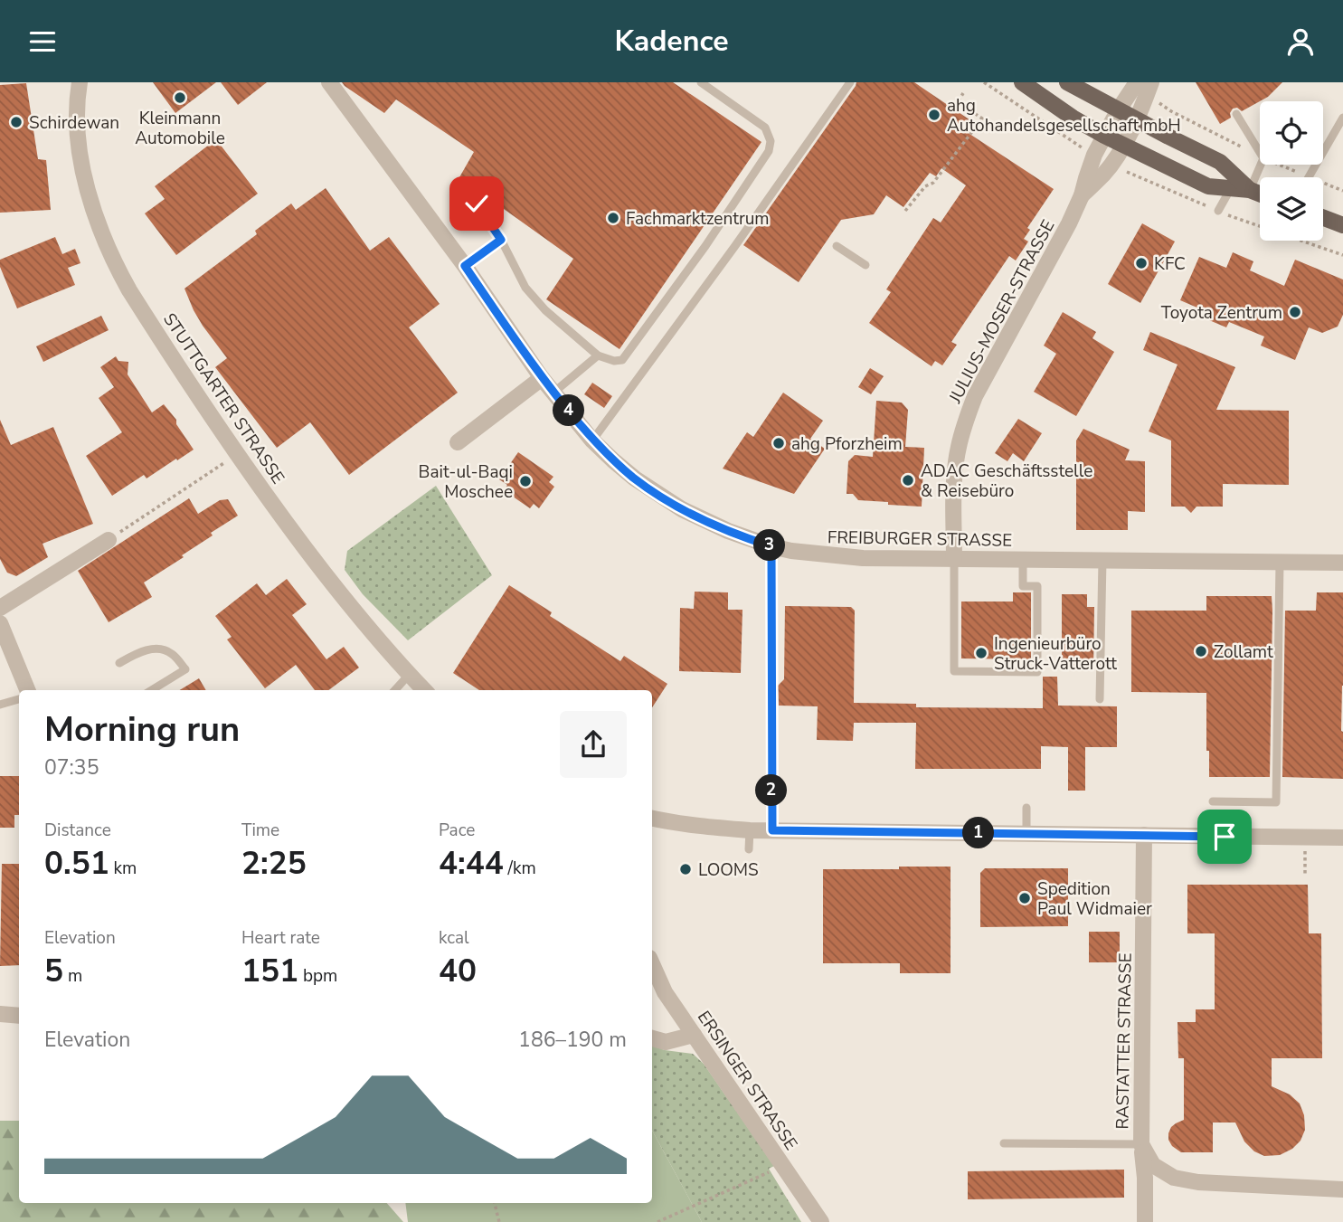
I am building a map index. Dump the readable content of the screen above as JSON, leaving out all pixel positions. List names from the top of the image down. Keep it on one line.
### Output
{"streets":{"street":["JULIUS-MOSER-STRASSE","STUTTGARTER STRASSE","FREIBURGER STRASSE","RASTATTER STRASSE","ERSINGER STRASSE"]},"crossings":[["JULIUS-MOSER-STRASSE","FREIBURGER STRASSE"]],"places":["Kleinmann Automobile","ahg Autohandelsgesellschaft mbH","Schirdewan","Fachmarktzentrum","KFC","Toyota Zentrum","ahg Pforzheim","ADAC Geschäftsstelle & Reisebüro","Bait-ul-Baqi Moschee","Zollamt","Ingenieurbüro Struck-Vatterott","LOOMS","Spedition Paul Widmaier"],"page":{"header":"Kadence","pins":["4","3","2","1"],"heading":["Morning run","07:35"],"stats":[["Distance","0.51 km"],["Time","2:25"],["Pace","4:44 /km"],["Elevation","5 m"],["Heart rate","151 bpm"],["kcal","40"]],"chart":["Elevation","186–190 m"]}}
